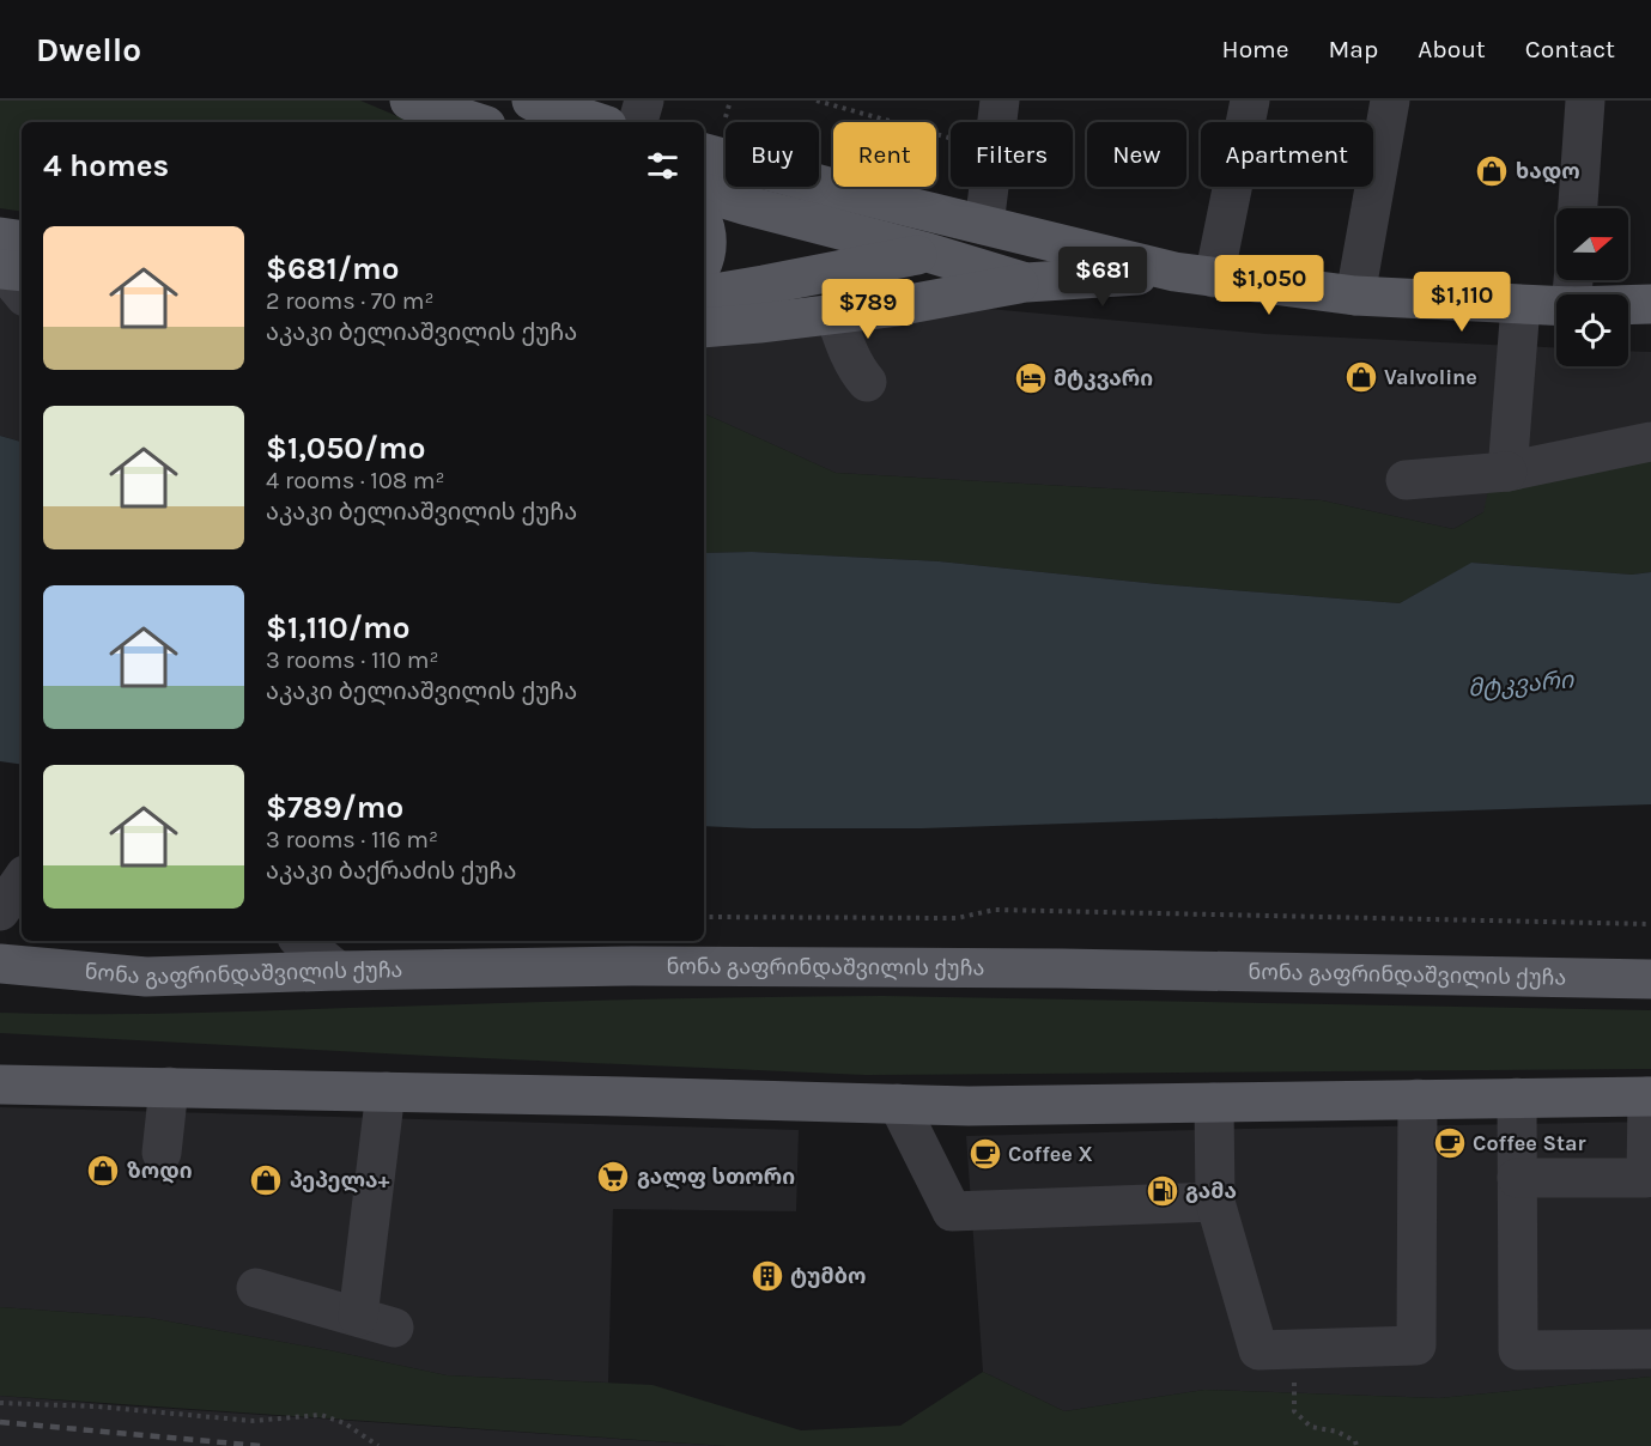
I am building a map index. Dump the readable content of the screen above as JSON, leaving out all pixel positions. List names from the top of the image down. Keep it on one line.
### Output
{"streets":{"main road":["ნონა გაფრინდაშვილის ქუჩა"]},"water":["მტკვარი"],"places":{"shop":["ხადო","Valvoline","ზოდი","პეპელა+"],"hotel":["მტკვარი"],"cafe":["Coffee Star","Coffee X"],"supermarket":["გალფ სთორი"],"fuel station":["გამა"],"building":["ტუმბო"]},"north":"right","page":{"header":"Dwello","nav":["Home","Map","About","Contact"],"chip":["Buy","Rent","Filters","New","Apartment"],"heading":"4 homes","list":[{"name":"$681/mo","note":"2 rooms · 70 m² · აკაკი ბელიაშვილის ქუჩა"},{"name":"$1,050/mo","note":"4 rooms · 108 m² · აკაკი ბელიაშვილის ქუჩა"},{"name":"$1,110/mo","note":"3 rooms · 110 m² · აკაკი ბელიაშვილის ქუჩა"},{"name":"$789/mo","note":"3 rooms · 116 m² · აკაკი ბაქრაძის ქუჩა"}],"price":["$681","$1,050","$1,110","$789"]}}
